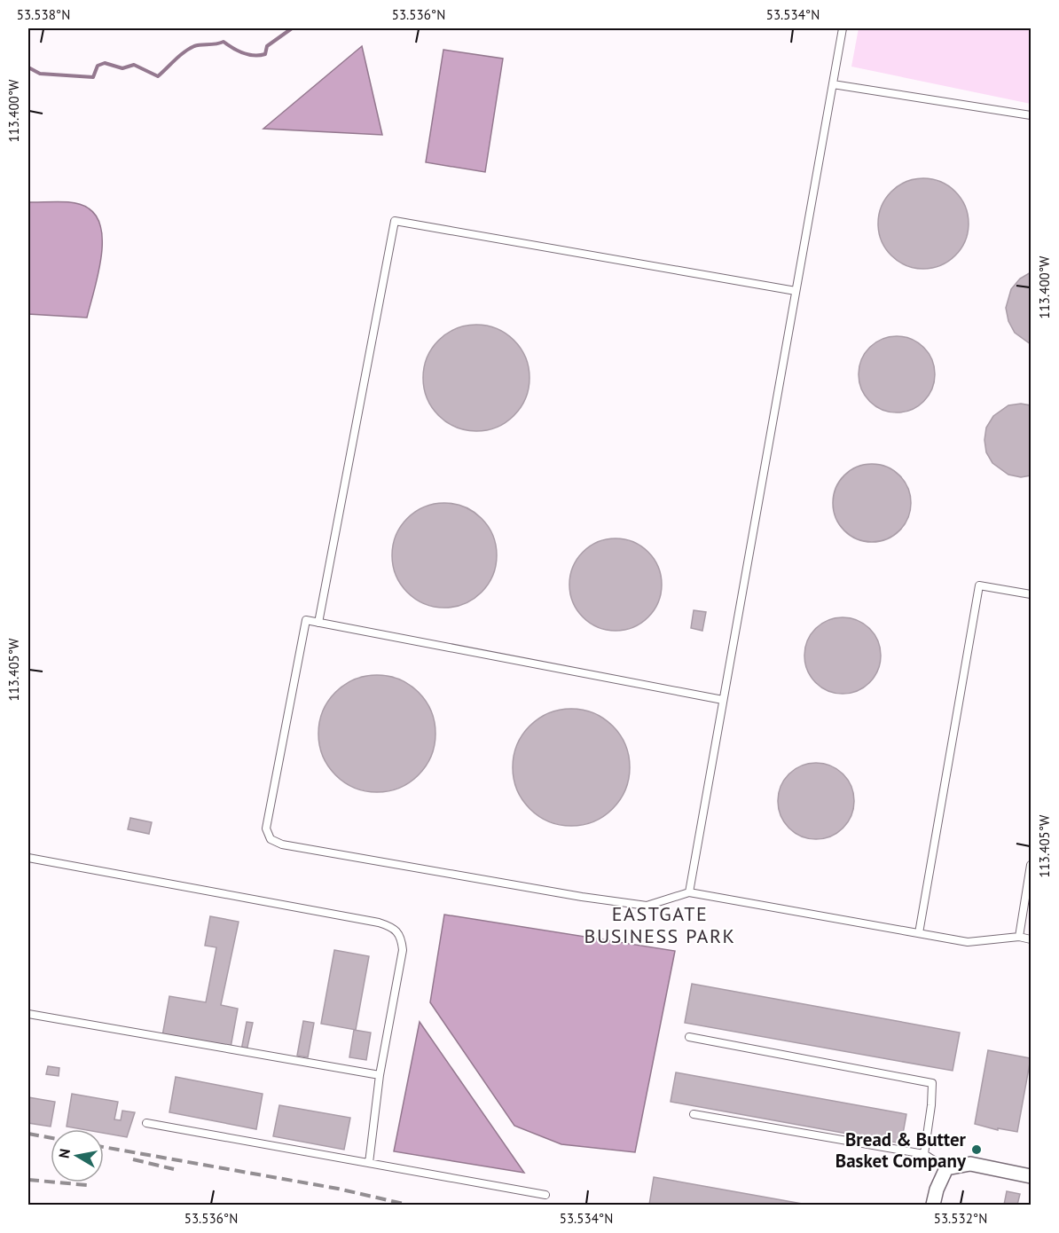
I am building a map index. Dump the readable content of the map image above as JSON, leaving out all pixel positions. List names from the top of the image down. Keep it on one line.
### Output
{"districts":["EASTGATE BUSINESS PARK"],"places":["Bread & Butter Basket Company"],"north":"left","coordinates":["53.538°N","53.536°N","53.534°N","113.400°W","113.405°W","53.532°N"]}
